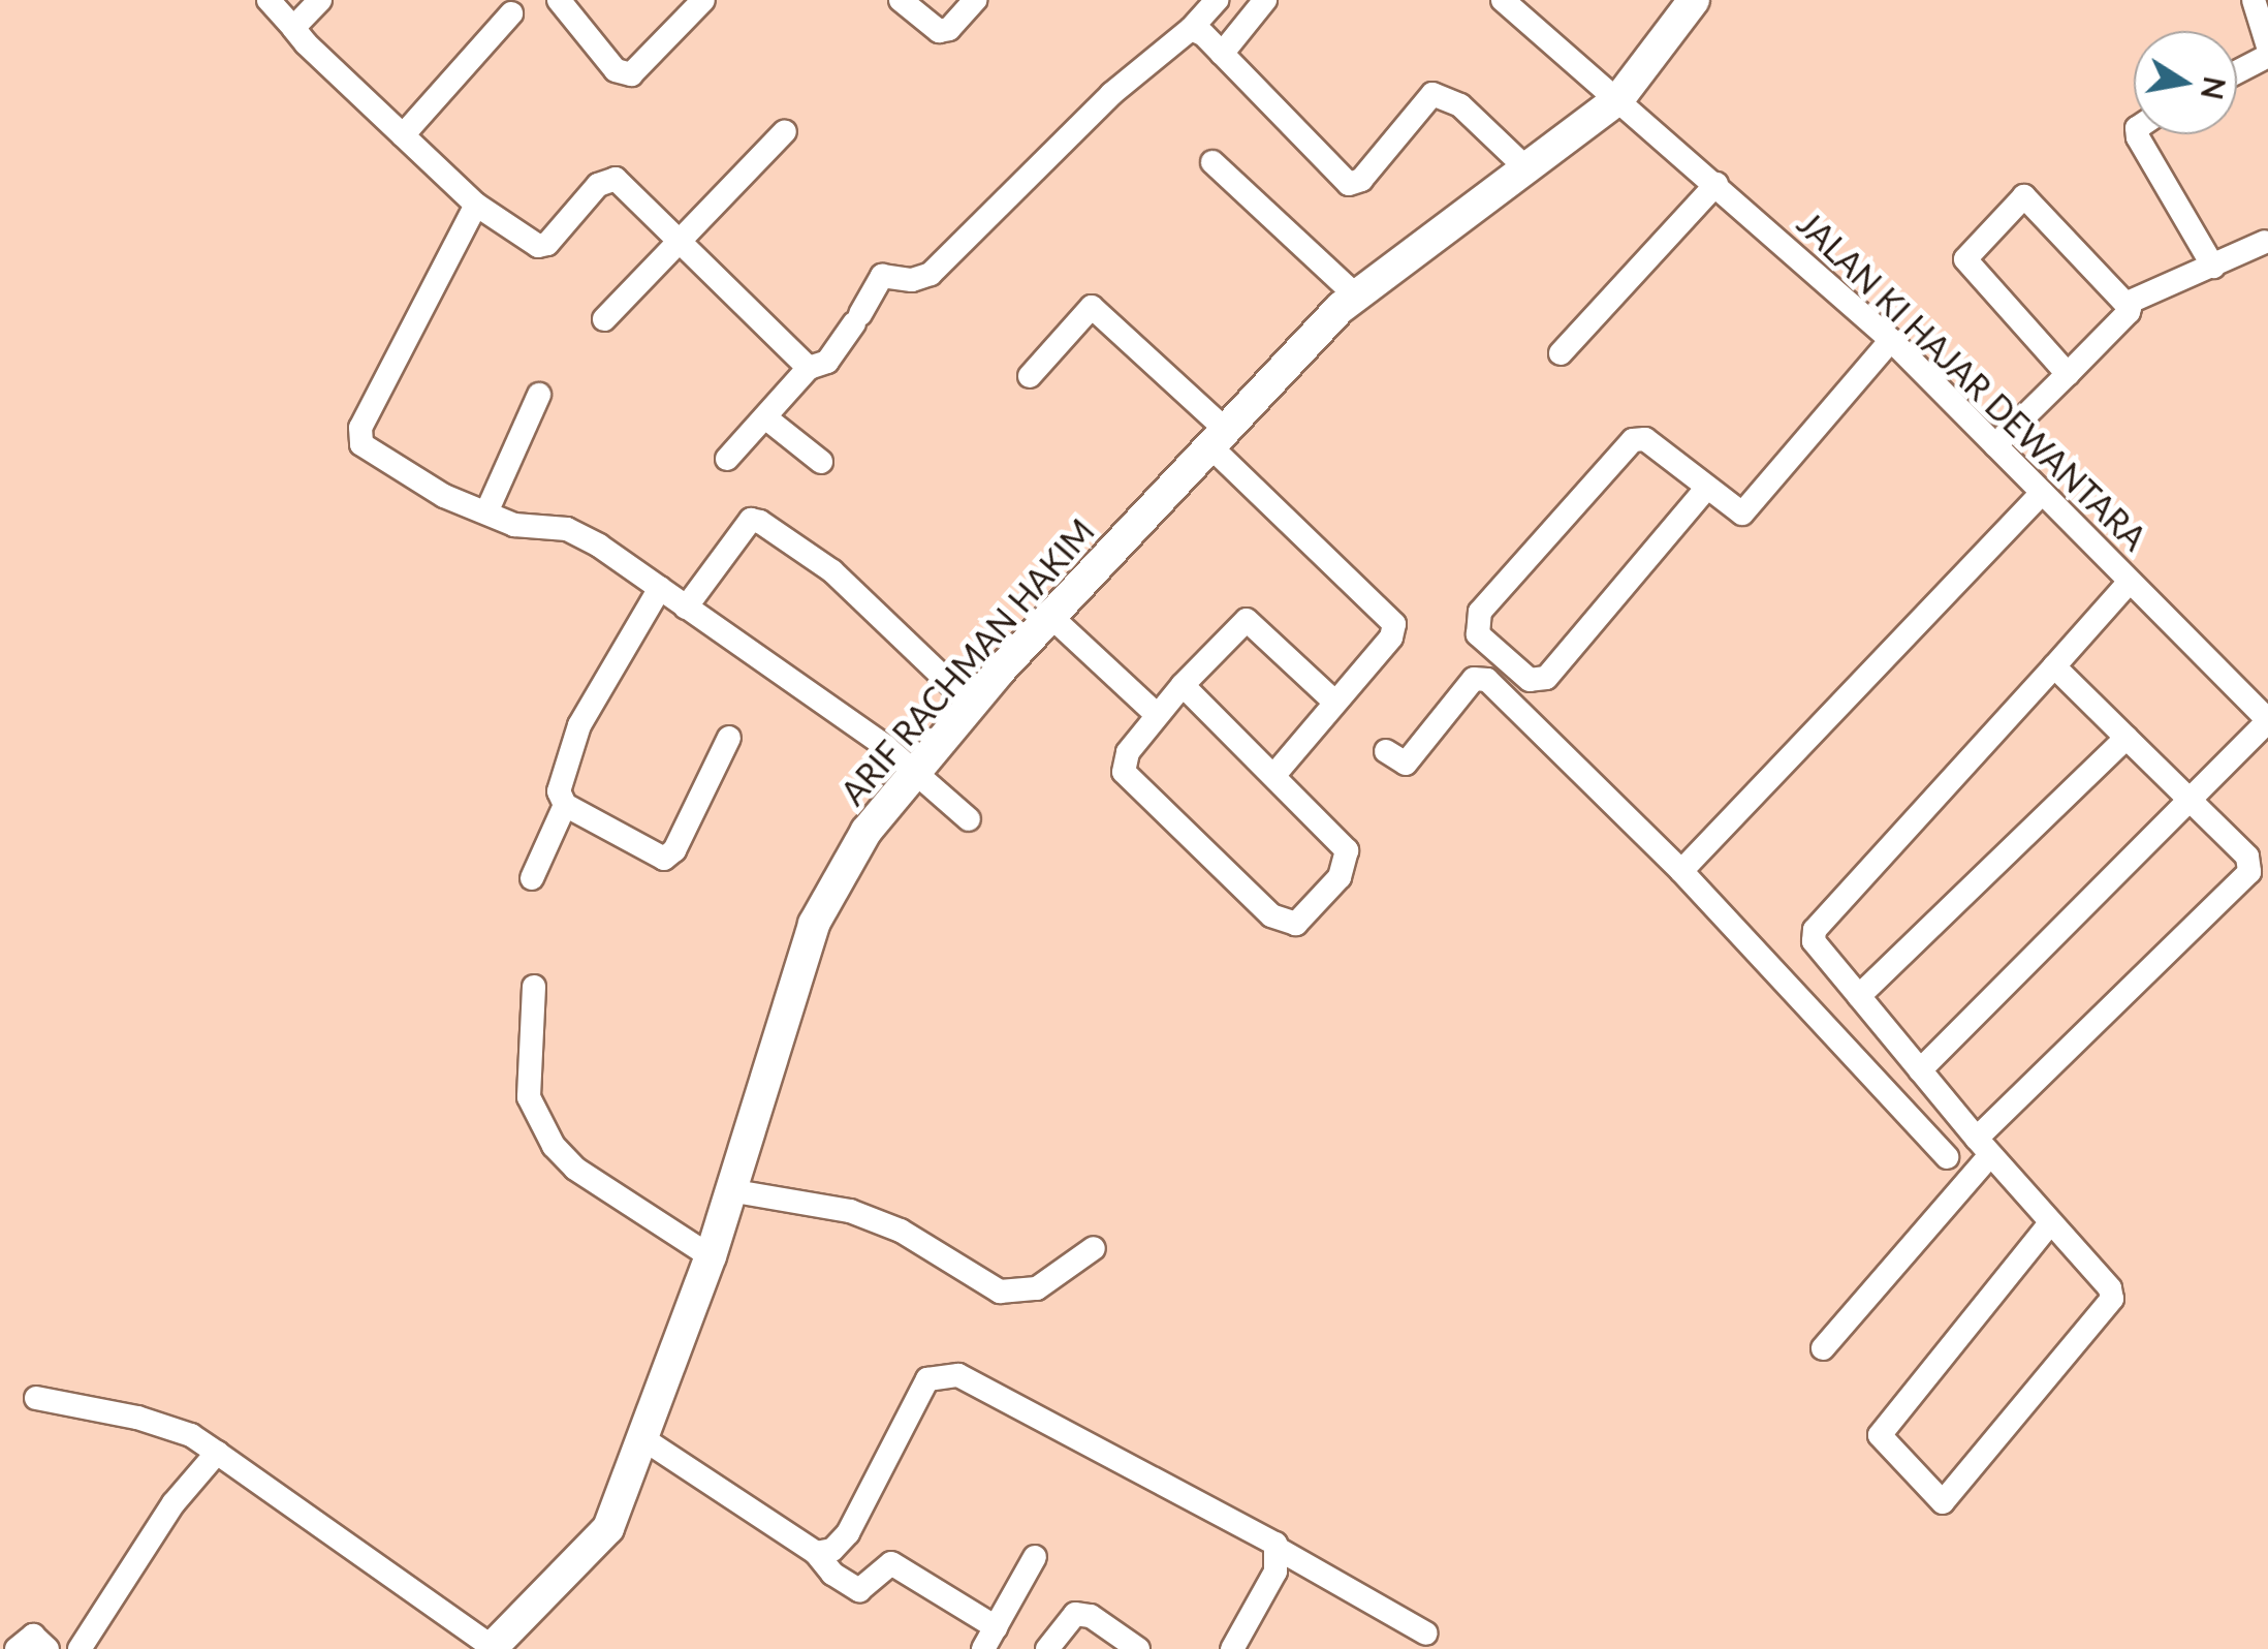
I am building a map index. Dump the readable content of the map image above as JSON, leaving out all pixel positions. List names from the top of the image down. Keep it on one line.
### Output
{"streets":{"main road":["ARIF RACHMAN HAKIM"],"street":["JALAN KI HAJAR DEWANTARA"]},"crossings":[["JALAN KI HAJAR DEWANTARA","ARIF RACHMAN HAKIM"]],"north":"right"}
